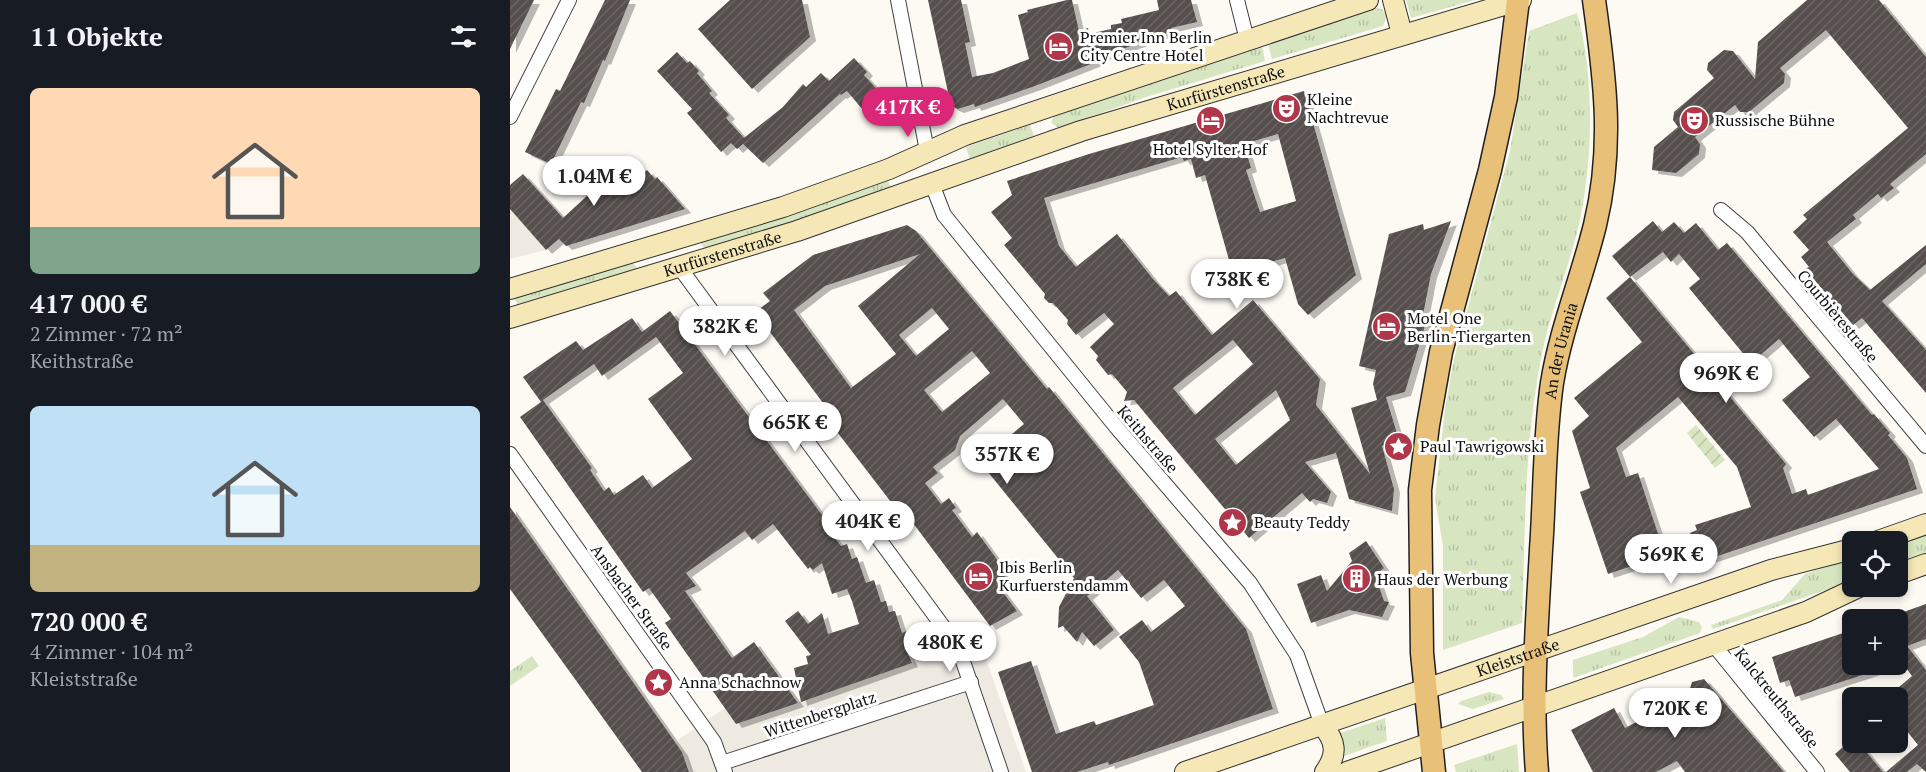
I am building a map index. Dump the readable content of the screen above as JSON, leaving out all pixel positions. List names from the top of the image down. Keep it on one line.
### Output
{"streets":{"main road":["Kurfürstenstraße","An der Urania","Kleiststraße"],"street":["Courbièrestraße","Keithstraße","Ansbacher Straße","Kalckreuthstraße","Wittenbergplatz"]},"crossings":[["Kurfürstenstraße","Keithstraße"],["An der Urania","Kleiststraße"],["Keithstraße","Kleiststraße"],["Ansbacher Straße","Wittenbergplatz"]],"places":{"hotel":["Premier Inn Berlin City Centre Hotel","Hotel Sylter Hof","Motel One Berlin-Tiergarten","Ibis Berlin Kurfuerstendamm"],"theatre":["Kleine Nachtrevue","Russische Bühne"],"place":["Paul Tawrigowski","Beauty Teddy","Anna Schachnow"],"building":["Haus der Werbung"]},"page":{"heading":"11 Objekte","list":[{"name":"417 000 €","note":"2 Zimmer · 72 m² · Keithstraße"},{"name":"720 000 €","note":"4 Zimmer · 104 m² · Kleiststraße"}],"price":["417K €","1.04M €","738K €","382K €","969K €","665K €","357K €","404K €","569K €","480K €","720K €"],"map_buttons":["+","−"]}}
